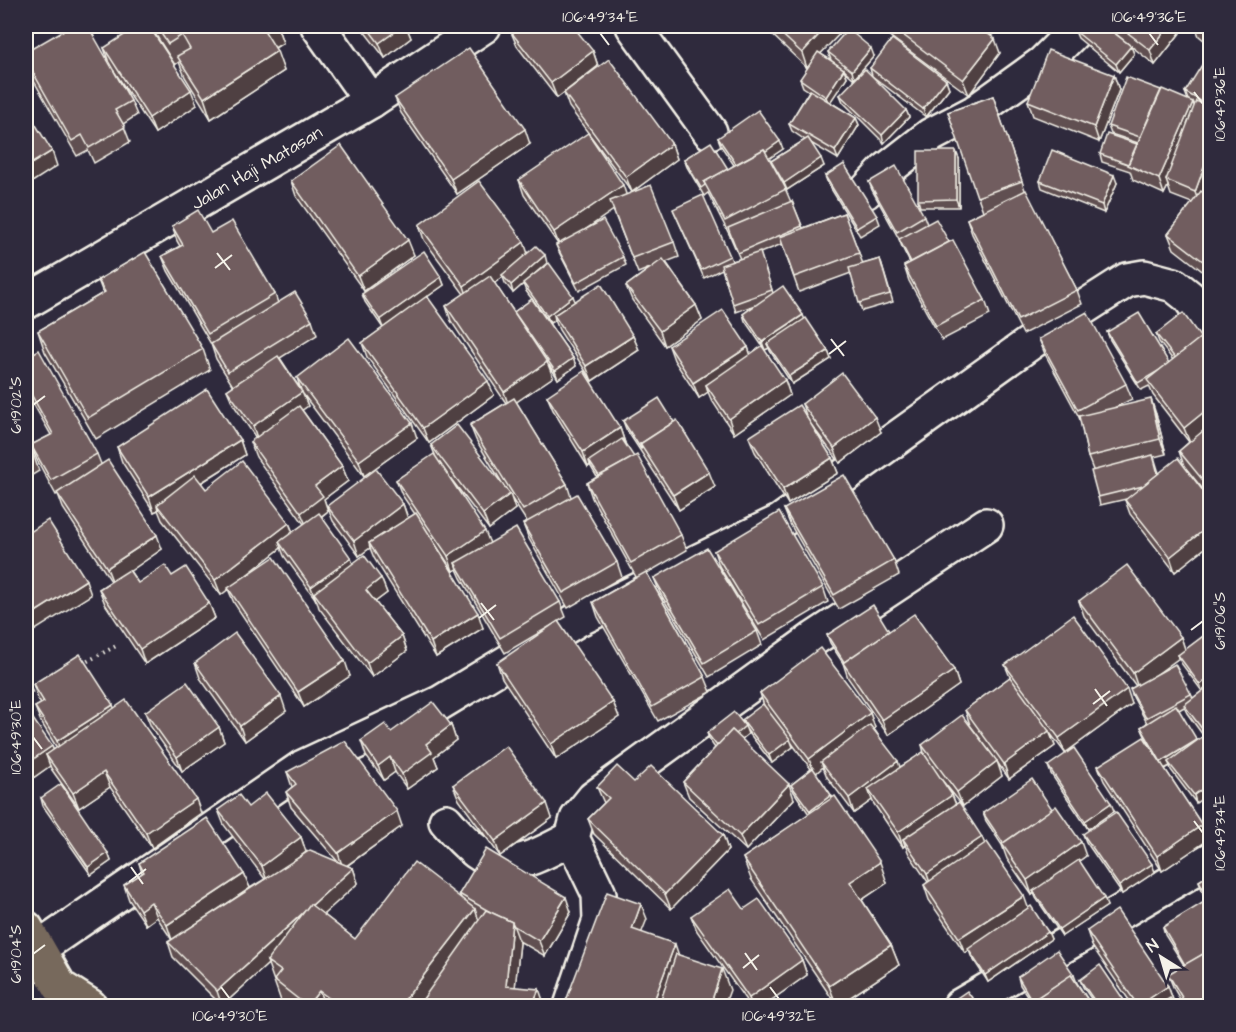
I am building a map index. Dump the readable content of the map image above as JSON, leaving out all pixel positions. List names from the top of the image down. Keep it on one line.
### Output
{"streets":{"street":["Jalan Haji Matasan"]},"north":"top left","coordinates":["106°49'34\"E","106°49'36\"E","6°19'02\"S","6°19'06\"S","106°49'30\"E","6°19'04\"S","106°49'32\"E"]}
